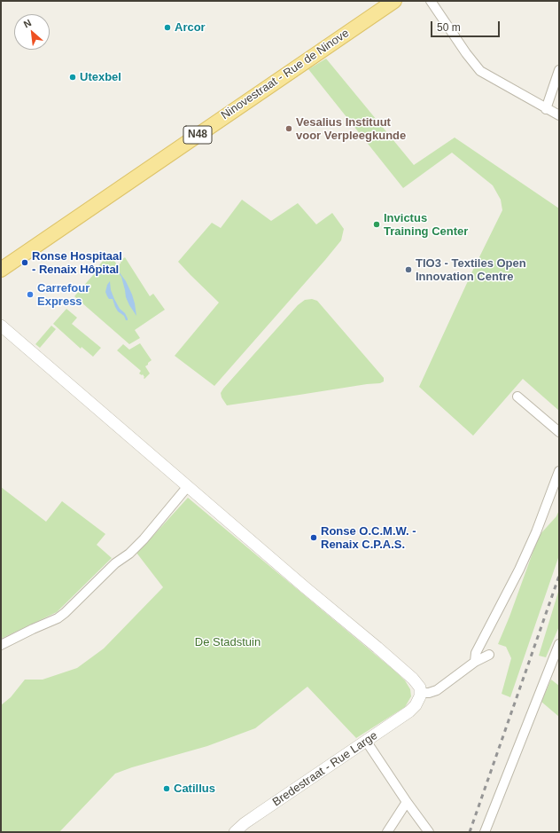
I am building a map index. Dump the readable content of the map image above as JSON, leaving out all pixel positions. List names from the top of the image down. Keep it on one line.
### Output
{"streets":{"main road":["Ninovestraat - Rue de Ninove","N48"],"street":["Bredestraat - Rue Large"]},"parks":["De Stadstuin"],"places":["Arcor","Utexbel","Vesalius Instituut voor Verpleegkunde","Invictus Training Center","Ronse Hospitaal - Renaix Hôpital","TIO3 - Textiles Open Innovation Centre","Carrefour Express","Ronse O.C.M.W. - Renaix C.P.A.S.","Catillus"],"scale_bar":"50 m","north":"top left"}
